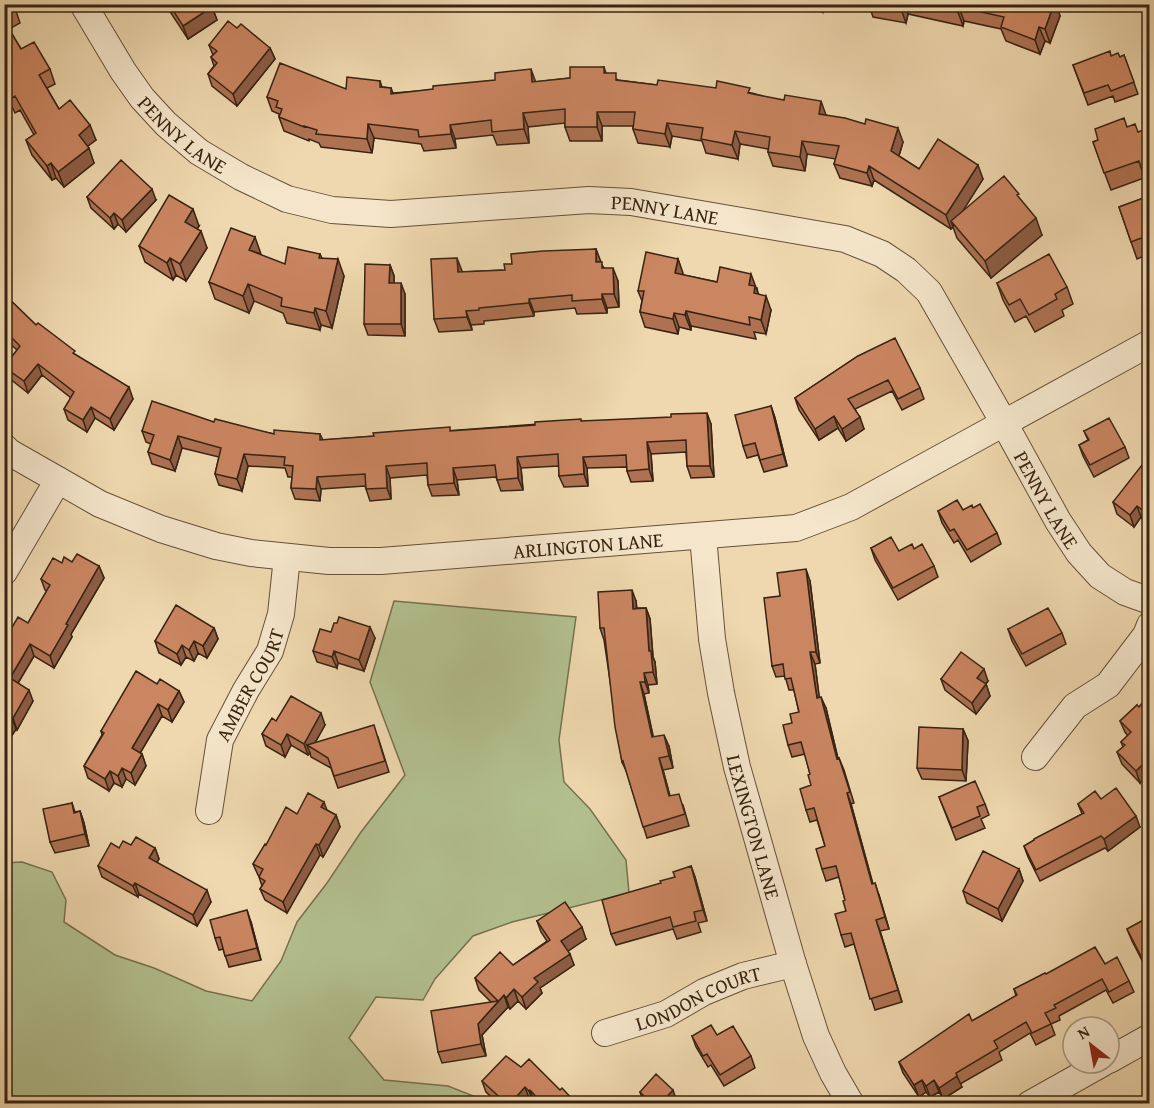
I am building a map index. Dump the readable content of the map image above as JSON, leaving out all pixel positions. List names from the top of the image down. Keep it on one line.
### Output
{"streets":{"street":["PENNY LANE","ARLINGTON LANE","AMBER COURT","LEXINGTON LANE","LONDON COURT"]},"crossings":[["PENNY LANE","ARLINGTON LANE"],["ARLINGTON LANE","AMBER COURT"],["ARLINGTON LANE","LEXINGTON LANE"],["LEXINGTON LANE","LONDON COURT"]],"north":"top left"}
